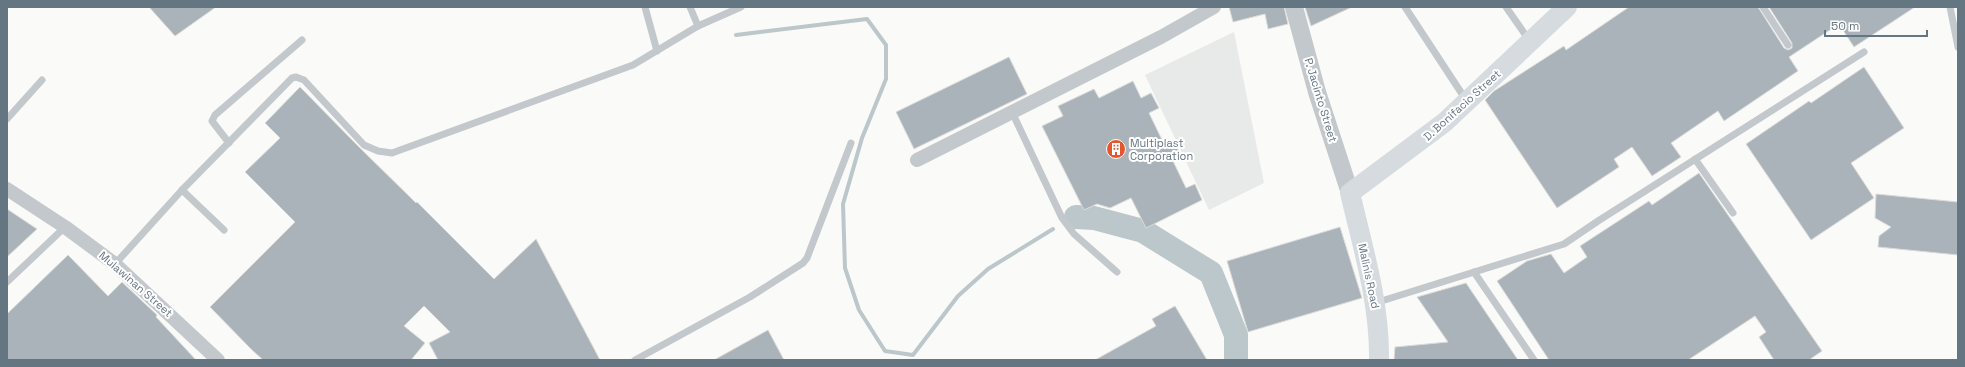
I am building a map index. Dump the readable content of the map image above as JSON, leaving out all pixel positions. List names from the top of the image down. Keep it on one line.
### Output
{"streets":{"main road":["D. Bonifacio Street","Malinis Road"],"street":["P. Jacinto Street","Mulawinan Street"]},"crossings":[["P. Jacinto Street","D. Bonifacio Street"],["P. Jacinto Street","Malinis Road"],["D. Bonifacio Street","Malinis Road"]],"places":{"building":["Multiplast Corporation"]},"scale_bar":"50 m"}
